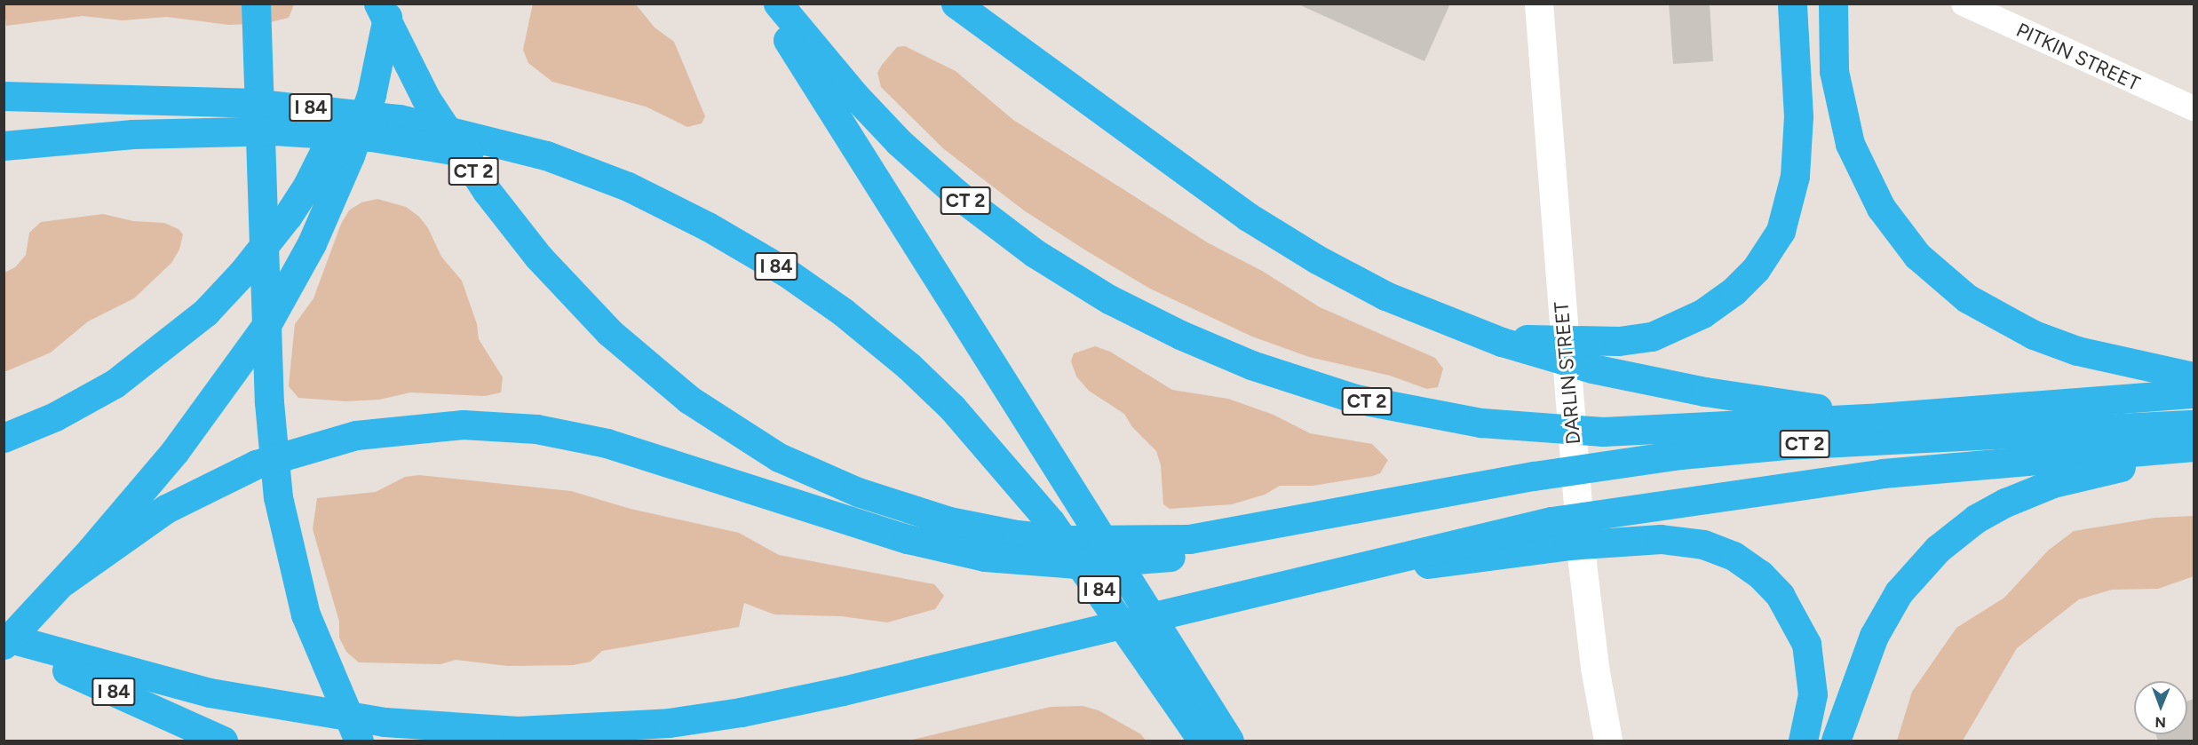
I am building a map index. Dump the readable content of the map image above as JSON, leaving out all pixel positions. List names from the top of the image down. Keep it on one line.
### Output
{"streets":{"highway":["I 84","CT 2"],"main road":["DARLIN STREET"],"street":["PITKIN STREET"]},"north":"bottom"}
